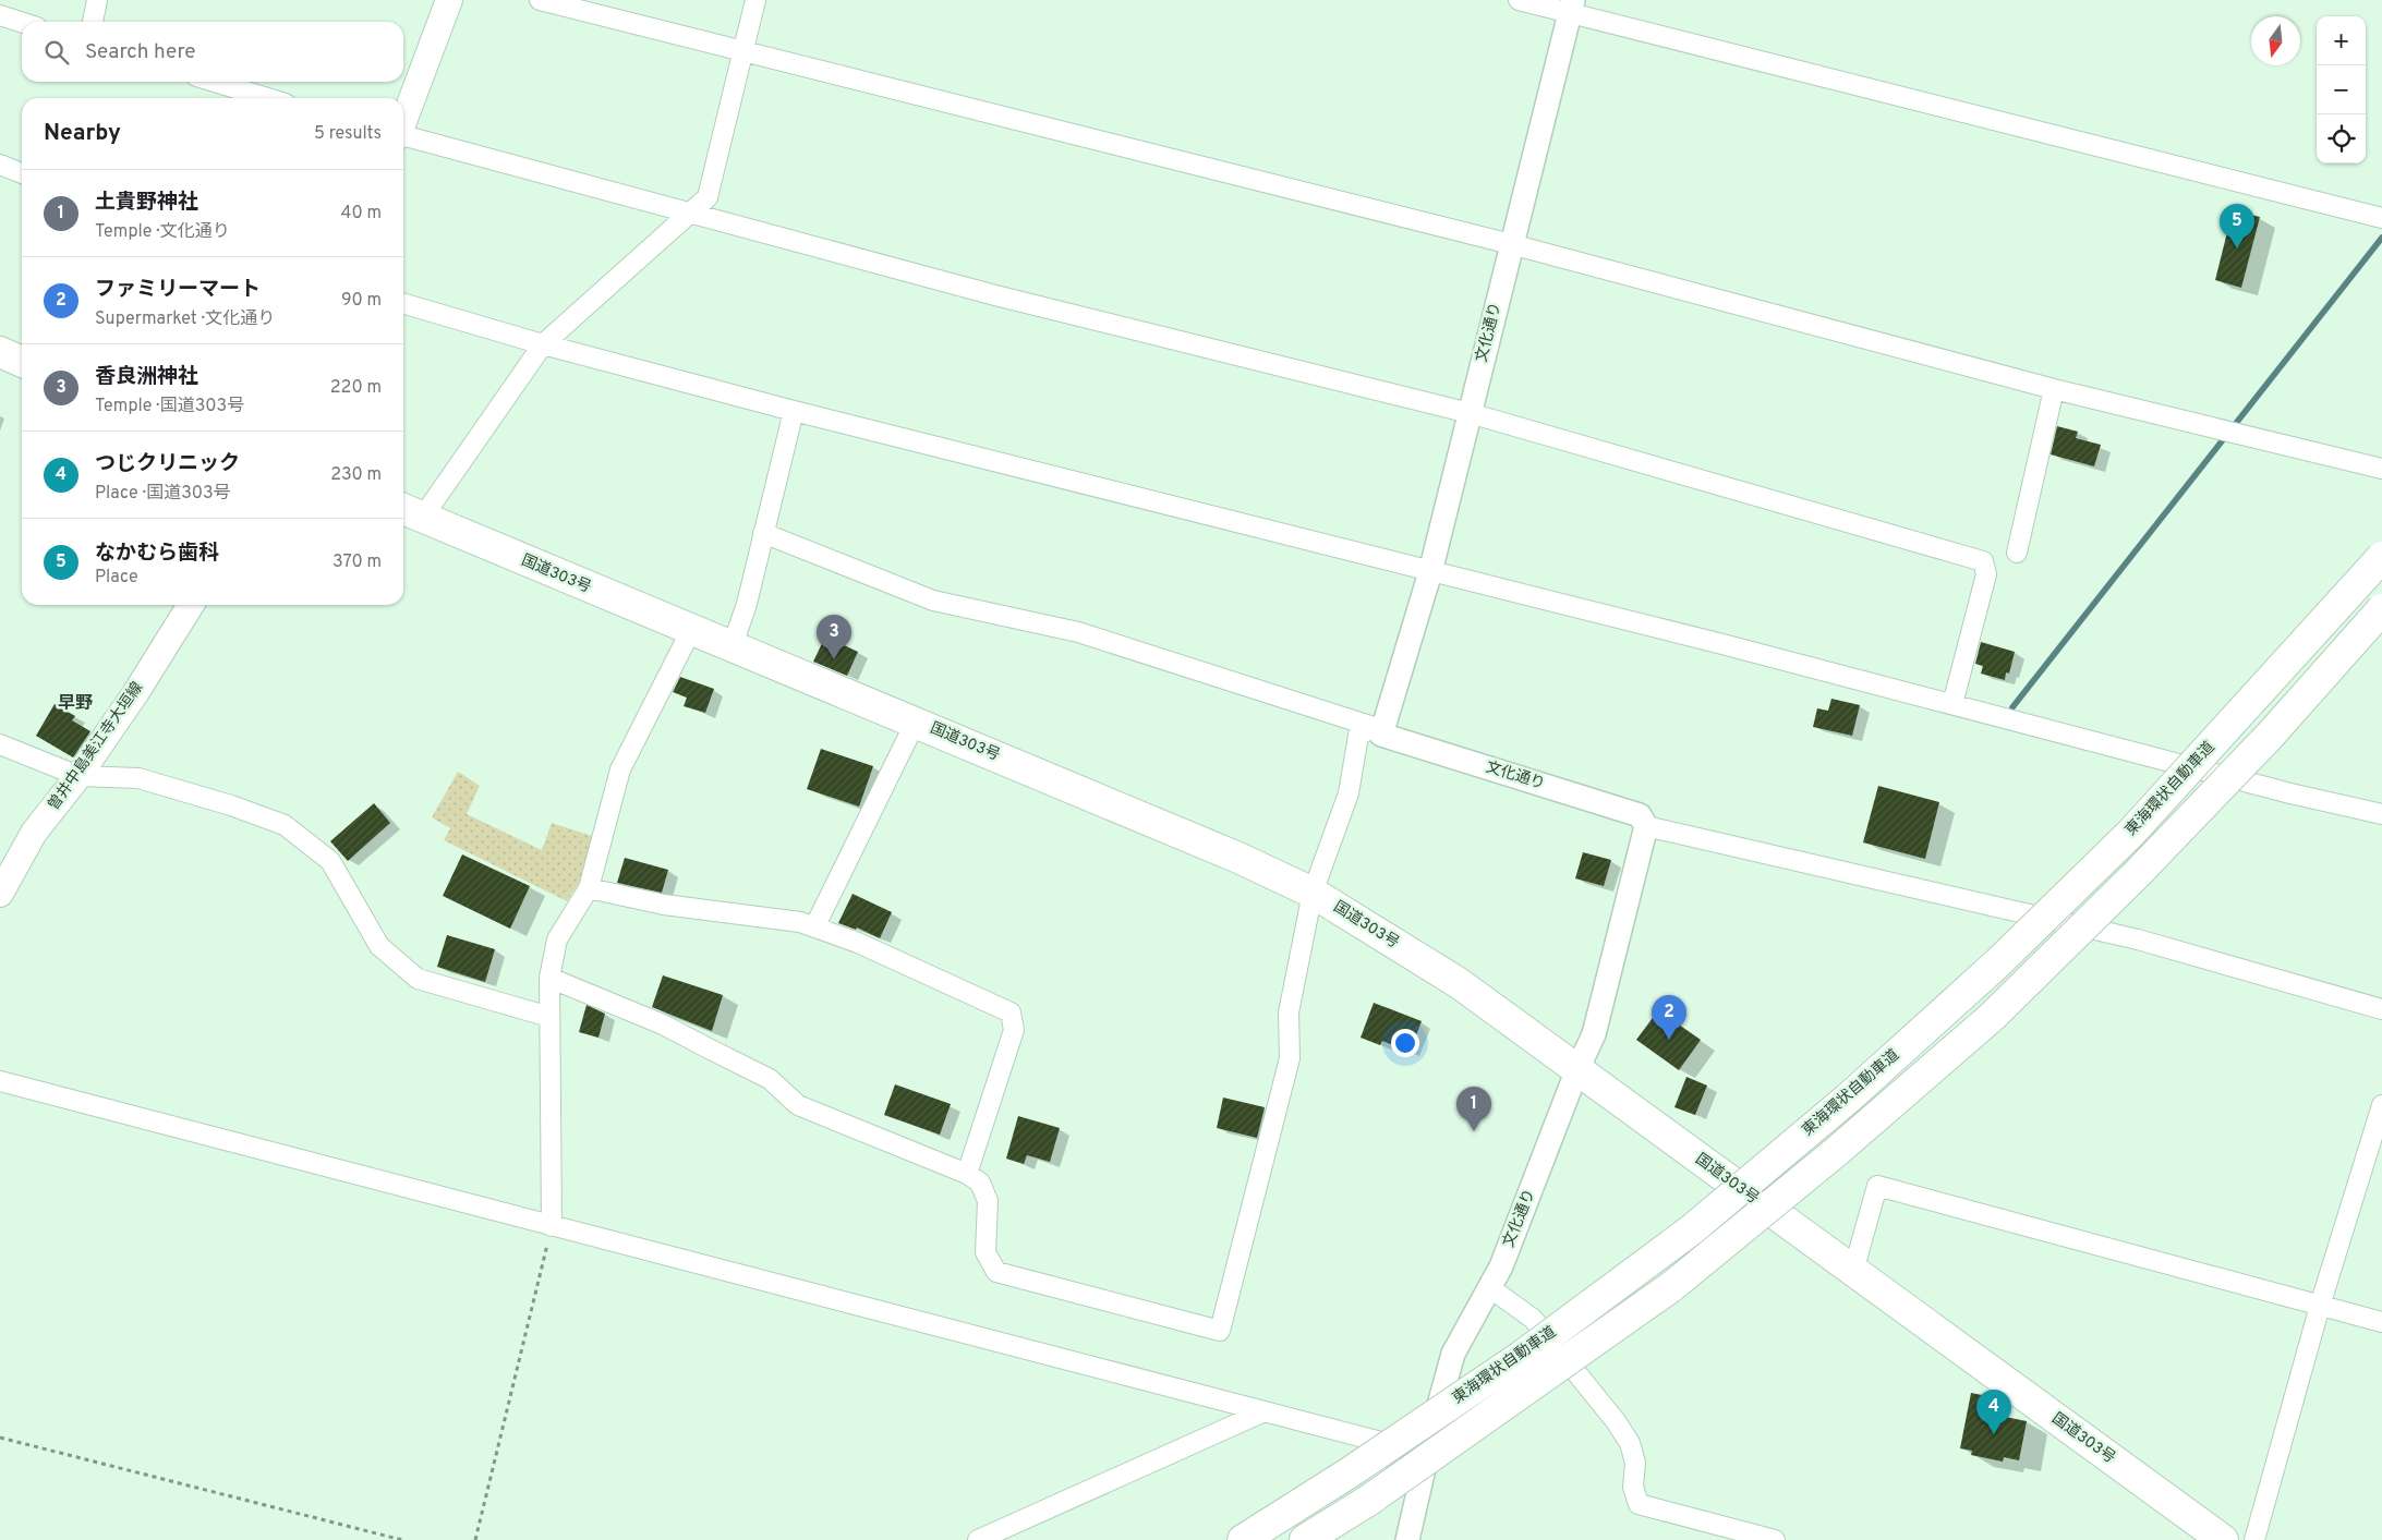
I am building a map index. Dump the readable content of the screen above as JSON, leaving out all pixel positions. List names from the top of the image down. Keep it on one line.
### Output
{"streets":{"highway":["国道303号","東海環状自動車道"],"main road":["曽井中島美江寺大垣線"],"street":["文化通り"]},"crossings":[["文化通り","国道303号"]],"districts":["早野"],"north":"bottom","page":{"map_buttons":["+","−"],"search":"Search here","heading":["Nearby","5 results"],"list":[{"mark":"1","name":"土貴野神社","note":"Temple · 文化通り","value":"40 m"},{"mark":"2","name":"ファミリーマート","note":"Supermarket · 文化通り","value":"90 m"},{"mark":"3","name":"香良洲神社","note":"Temple · 国道303号","value":"220 m"},{"mark":"4","name":"つじクリニック","note":"Place · 国道303号","value":"230 m"},{"mark":"5","name":"なかむら歯科","note":"Place","value":"370 m"}],"pins":["5","3","2","1","4"]}}
